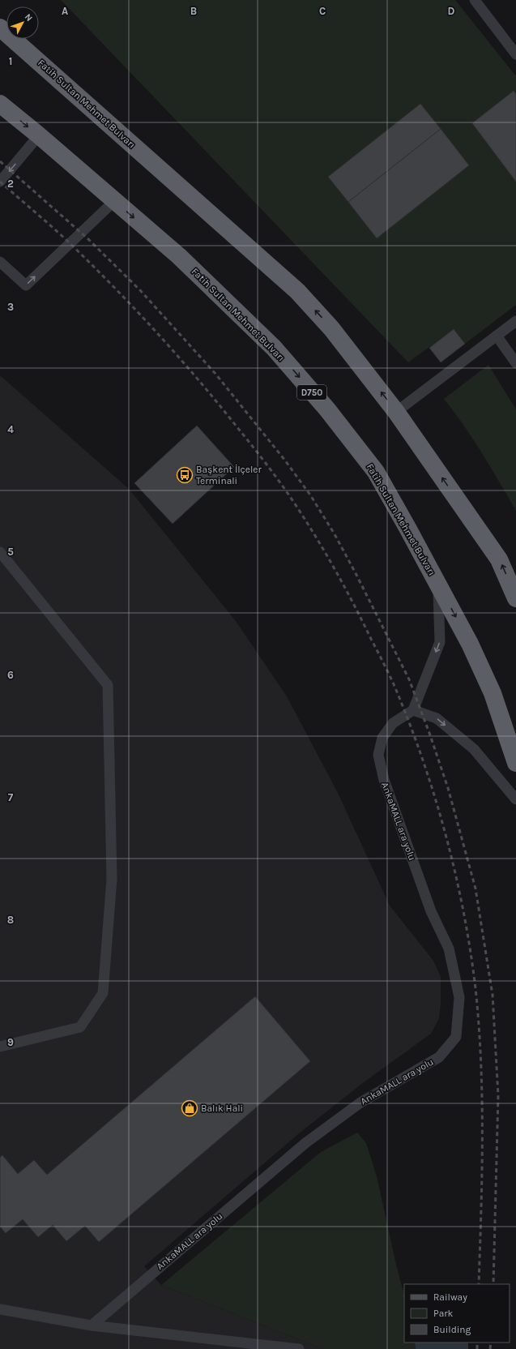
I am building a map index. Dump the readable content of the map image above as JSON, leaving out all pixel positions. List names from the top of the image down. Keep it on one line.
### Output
{"streets":{"highway":["Fatih Sultan Mehmet Bulvarı","D750"],"lane":["AnkaMALL ara yolu"]},"places":{"bus stop":["Başkent İlçeler Terminali"],"shop":["Balık Hali"]},"legend":["Railway","Park","Building"],"north":"top right","grid":{"columns":["A","B","C","D"],"rows":["1","2","3","4","5","6","7","8","9"]}}
